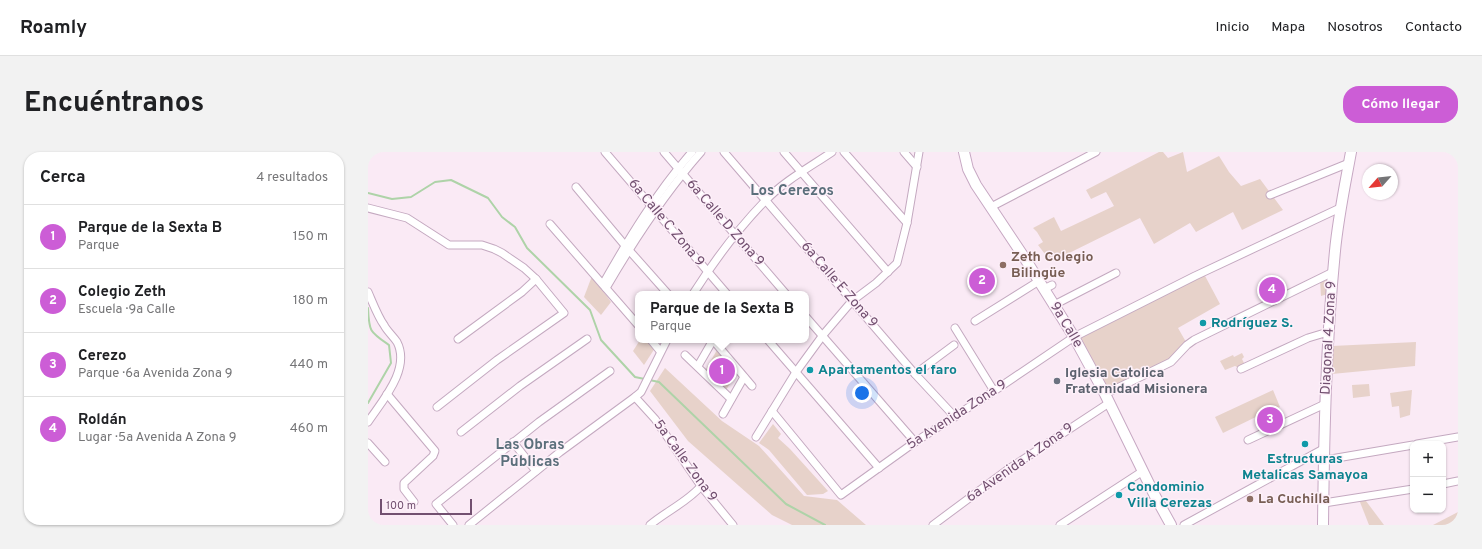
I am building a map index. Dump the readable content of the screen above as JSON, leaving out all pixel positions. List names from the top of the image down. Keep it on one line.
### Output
{"streets":{"street":["6a Calle C Zona 9","6a Calle D Zona 9","6a Calle E Zona 9","9a Calle","Diagonal 4 Zona 9","5a Avenida Zona 9","5a Calle Zona 9","6a Avenida A Zona 9"]},"crossings":[["6a Calle E Zona 9","5a Avenida Zona 9"],["9a Calle","5a Avenida Zona 9"],["9a Calle","6a Avenida A Zona 9"],["Diagonal 4 Zona 9","5a Avenida Zona 9"]],"districts":["Los Cerezos","Las Obras Públicas"],"places":["Zeth Colegio Bilingüe","Rodríguez S.","Apartamentos el faro","Iglesia Catolica Fraternidad Misionera","Estructuras Metalicas Samayoa","Condominio Villa Cerezas","La Cuchilla"],"scale_bar":"100 m","north":"bottom left","page":{"header":"Roamly","nav":["Inicio","Mapa","Nosotros","Contacto"],"title":"Encuéntranos","buttons":"Cómo llegar","heading":["Cerca","4 resultados"],"list":[{"mark":"1","name":"Parque de la Sexta B","note":"Parque","value":"150 m"},{"mark":"2","name":"Colegio Zeth","note":"Escuela · 9a Calle","value":"180 m"},{"mark":"3","name":"Cerezo","note":"Parque · 6a Avenida Zona 9","value":"440 m"},{"mark":"4","name":"Roldán","note":"Lugar · 5a Avenida A Zona 9","value":"460 m"}],"pins":["2","4","1","3"],"popup":["Parque de la Sexta B","Parque"],"map_buttons":["+","−"],"scale":"100 m"}}
